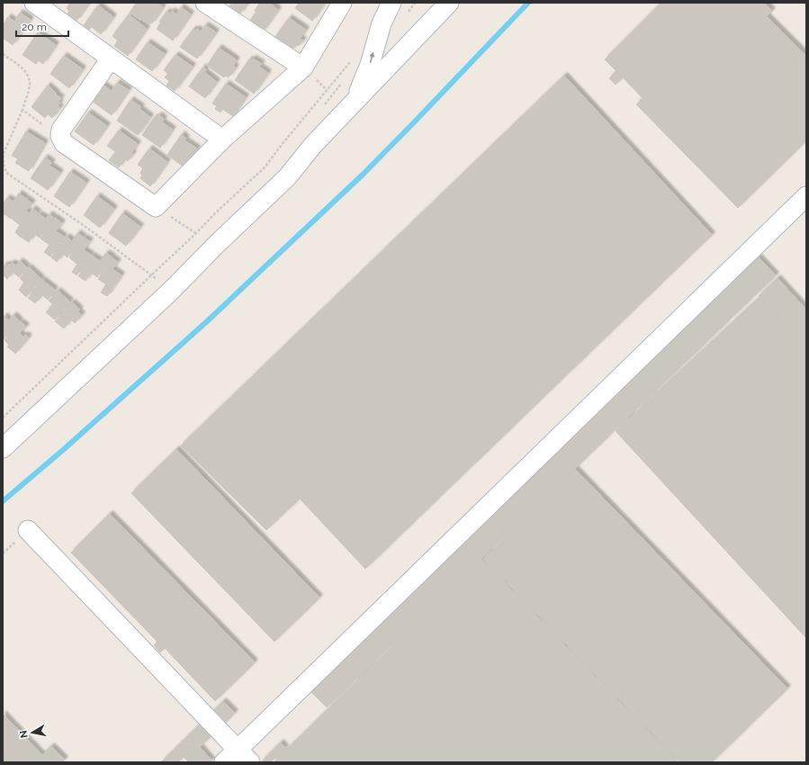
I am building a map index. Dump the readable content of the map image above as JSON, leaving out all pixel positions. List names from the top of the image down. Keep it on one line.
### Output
{"scale_bar":"20 m","north":"left"}
